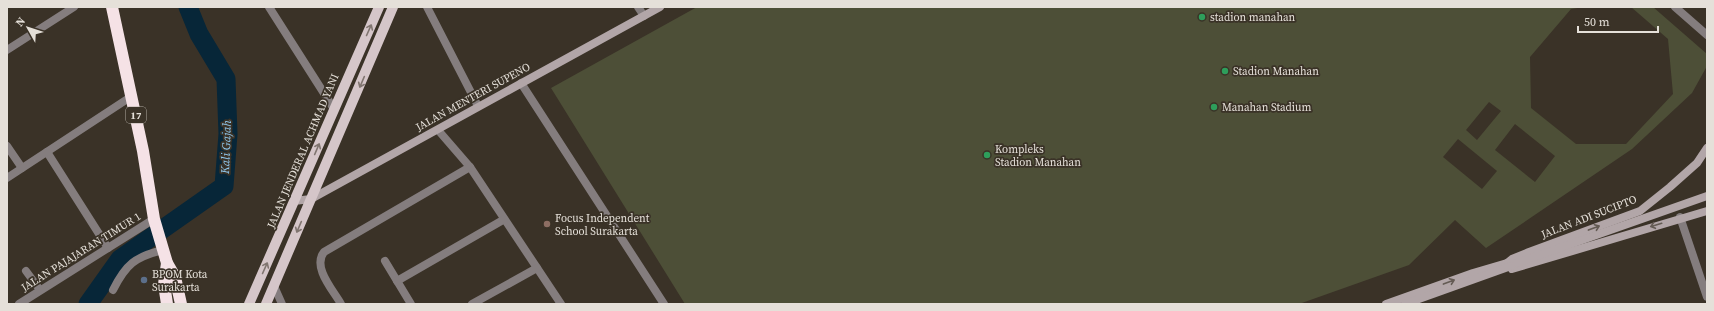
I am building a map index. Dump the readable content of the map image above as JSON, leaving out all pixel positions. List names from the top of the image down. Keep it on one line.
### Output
{"streets":{"highway":["17"],"main road":["JALAN MENTERI SUPENO","JALAN JENDERAL ACHMAD YANI","JALAN ADI SUCIPTO"],"street":["JALAN PAJAJARAN TIMUR 1"]},"crossings":[["JALAN MENTERI SUPENO","JALAN JENDERAL ACHMAD YANI"],["17","JALAN PAJAJARAN TIMUR 1"]],"water":["Kali Gajah"],"places":["stadion manahan","Stadion Manahan","Manahan Stadium","Kompleks Stadion Manahan","Focus Independent School Surakarta","BPOM Kota Surakarta"],"scale_bar":"50 m","north":"top left"}
